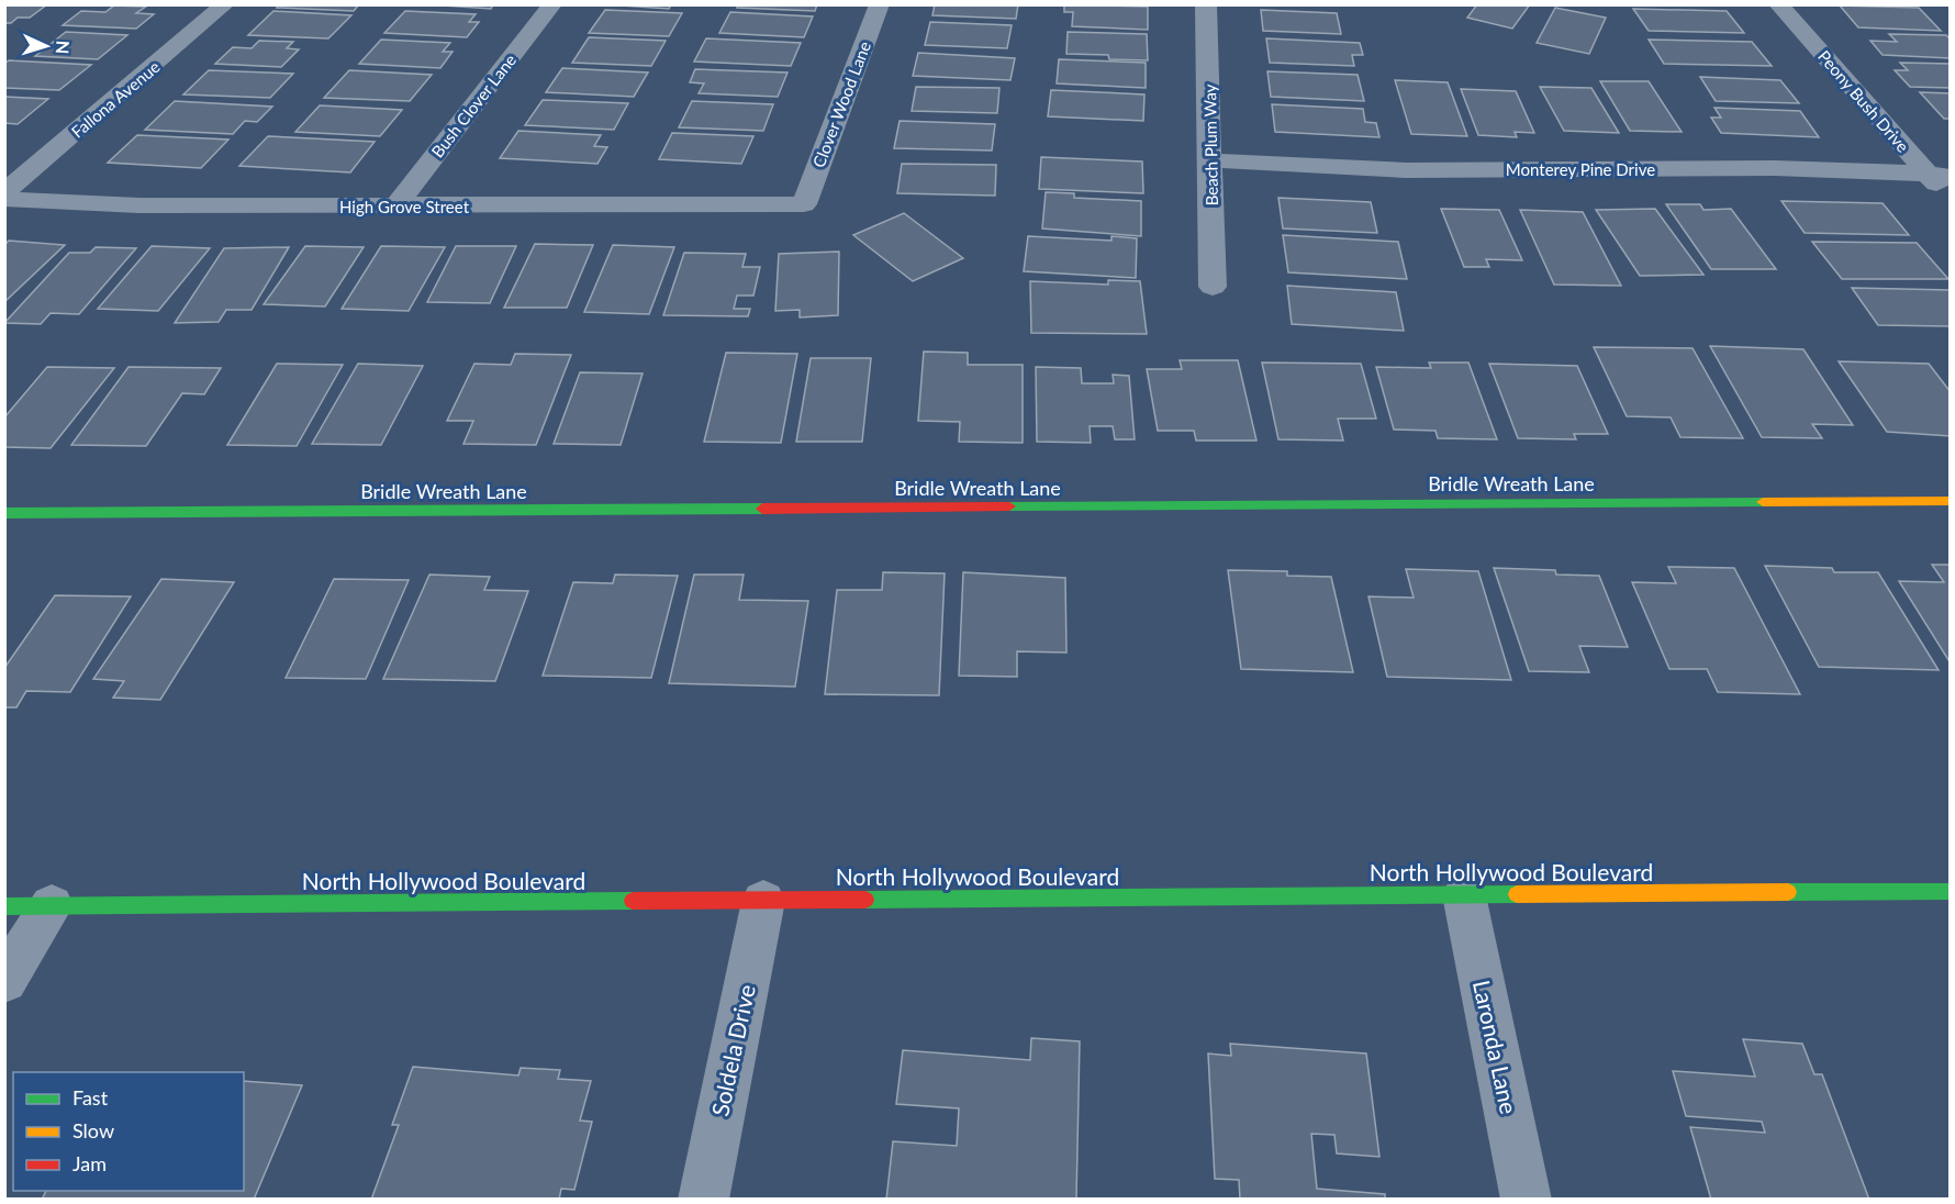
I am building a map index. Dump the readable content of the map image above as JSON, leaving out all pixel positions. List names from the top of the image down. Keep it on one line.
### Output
{"streets":{"street":["Fallona Avenue","Peony Bush Drive","Clover Wood Lane","Bush Clover Lane","Beach Plum Way","Monterey Pine Drive","High Grove Street","Bridle Wreath Lane","North Hollywood Boulevard","Laronda Lane","Soldela Drive"]},"crossings":[["Peony Bush Drive","Monterey Pine Drive"],["Clover Wood Lane","High Grove Street"],["Bush Clover Lane","High Grove Street"],["Beach Plum Way","Monterey Pine Drive"],["North Hollywood Boulevard","Laronda Lane"],["North Hollywood Boulevard","Soldela Drive"]],"legend":["Fast","Slow","Jam"],"north":"right"}
